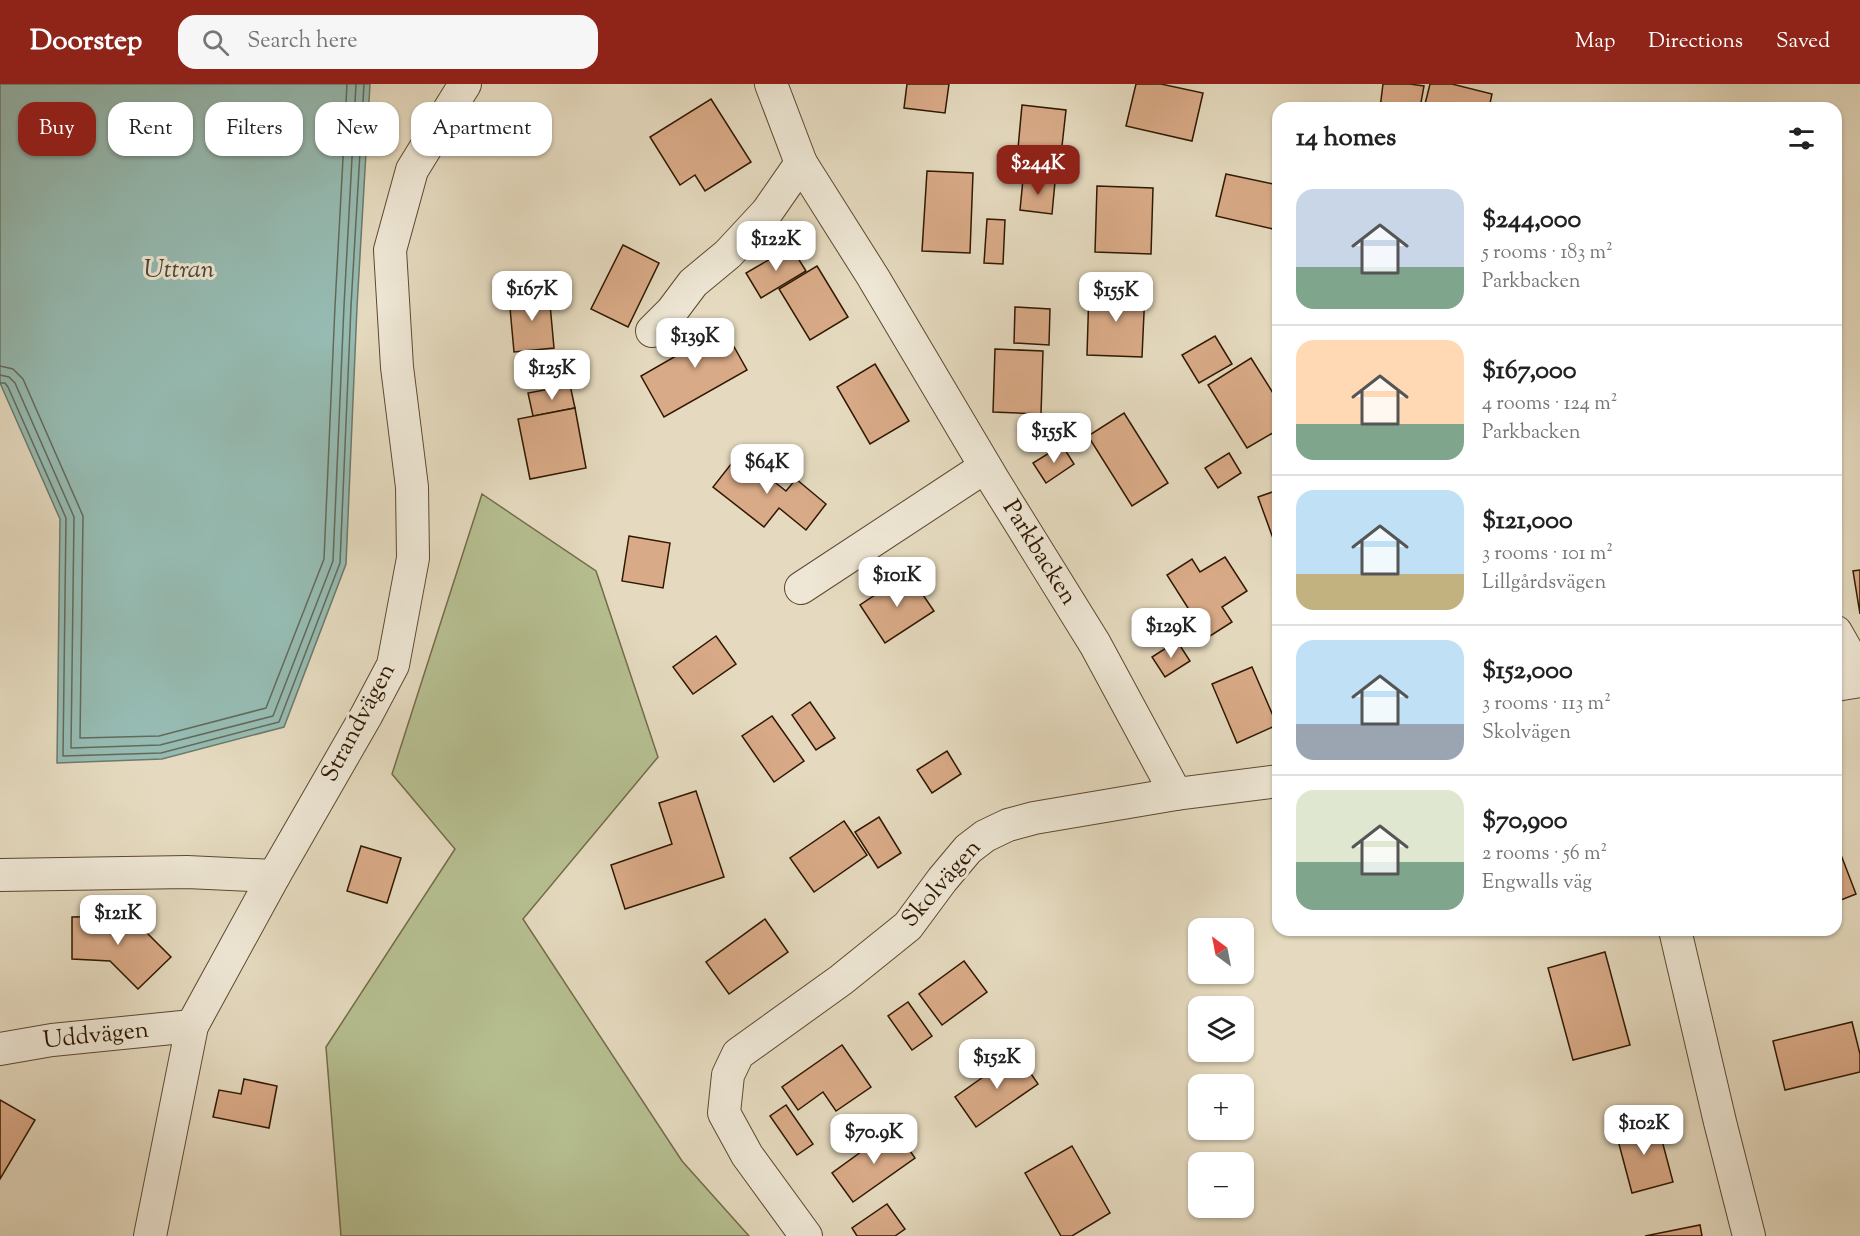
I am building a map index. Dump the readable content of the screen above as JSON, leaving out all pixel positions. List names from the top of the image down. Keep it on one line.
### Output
{"streets":{"street":["Parkbacken","Strandvägen","Skolvägen","Uddvägen"]},"crossings":[["Parkbacken","Skolvägen"],["Strandvägen","Uddvägen"]],"water":["Uttran"],"north":"top left","page":{"header":"Doorstep","search":"Search here","nav":["Map","Directions","Saved"],"chip":["Buy","Rent","Filters","New","Apartment"],"heading":"14 homes","price":["$244K","$122K","$167K","$155K","$139K","$125K","$155K","$64K","$101K","$129K","$121K","$152K","$102K","$70.9K"],"list":[{"name":"$244,000","note":"5 rooms · 183 m² · Parkbacken"},{"name":"$167,000","note":"4 rooms · 124 m² · Parkbacken"},{"name":"$121,000","note":"3 rooms · 101 m² · Lillgårdsvägen"},{"name":"$152,000","note":"3 rooms · 113 m² · Skolvägen"},{"name":"$70,900","note":"2 rooms · 56 m² · Engwalls väg"}],"map_buttons":["+","−"]}}
